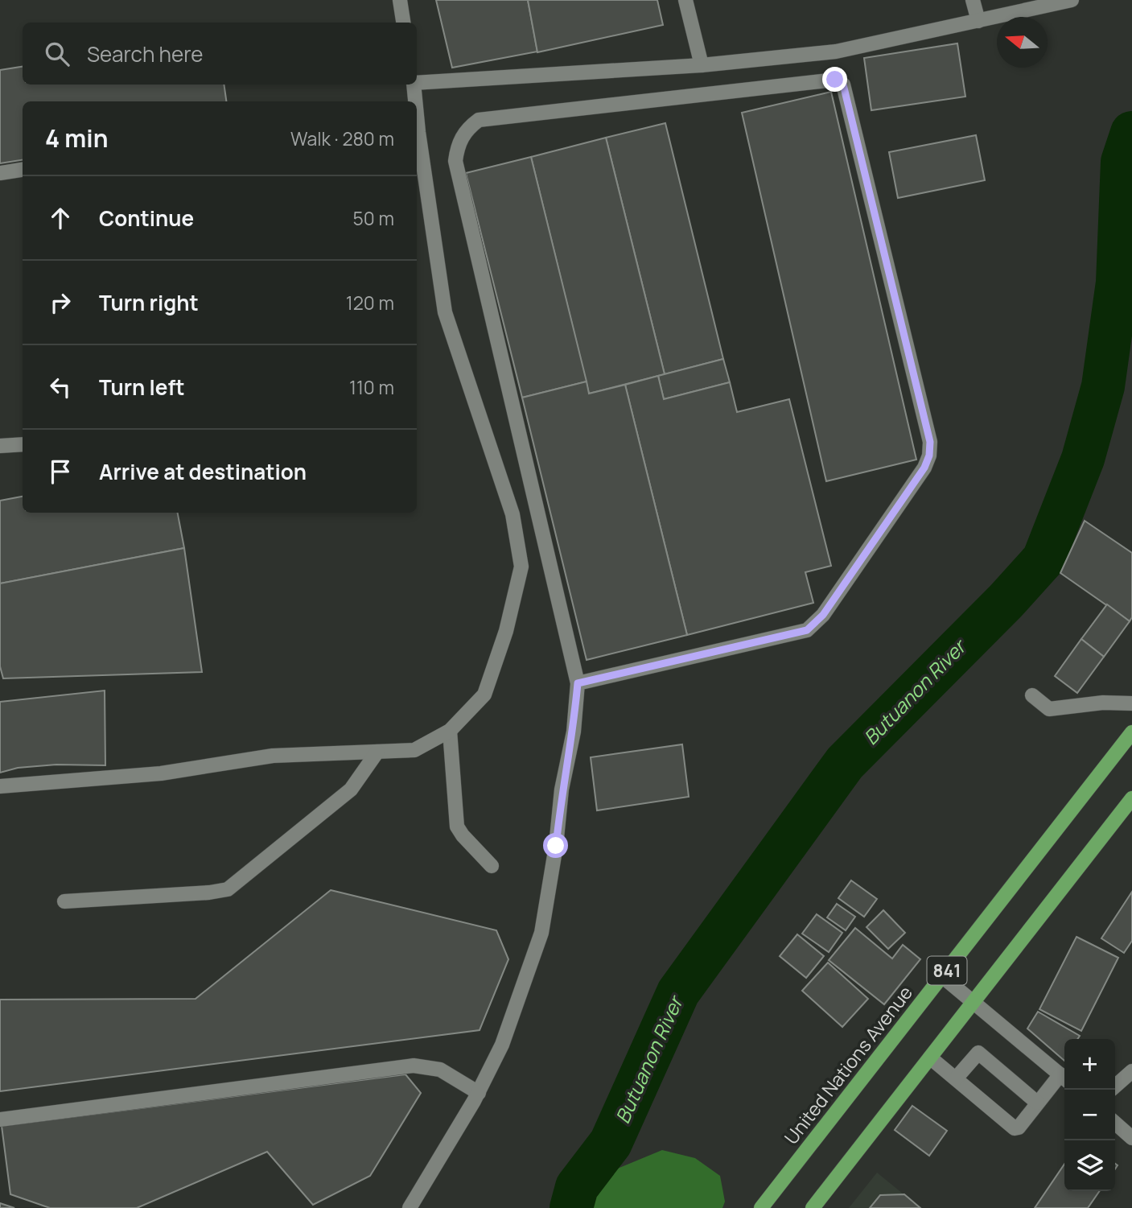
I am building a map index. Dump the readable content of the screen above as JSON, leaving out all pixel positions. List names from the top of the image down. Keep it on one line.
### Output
{"streets":{"main road":["841","United Nations Avenue"]},"water":["Butuanon River"],"north":"left","page":{"search":"Search here","heading":["4 min","Walk · 280 m"],"list":[["Continue","50 m"],["Turn right","120 m"],["Turn left","110 m"],"Arrive at destination"],"map_buttons":["+","−"]}}
